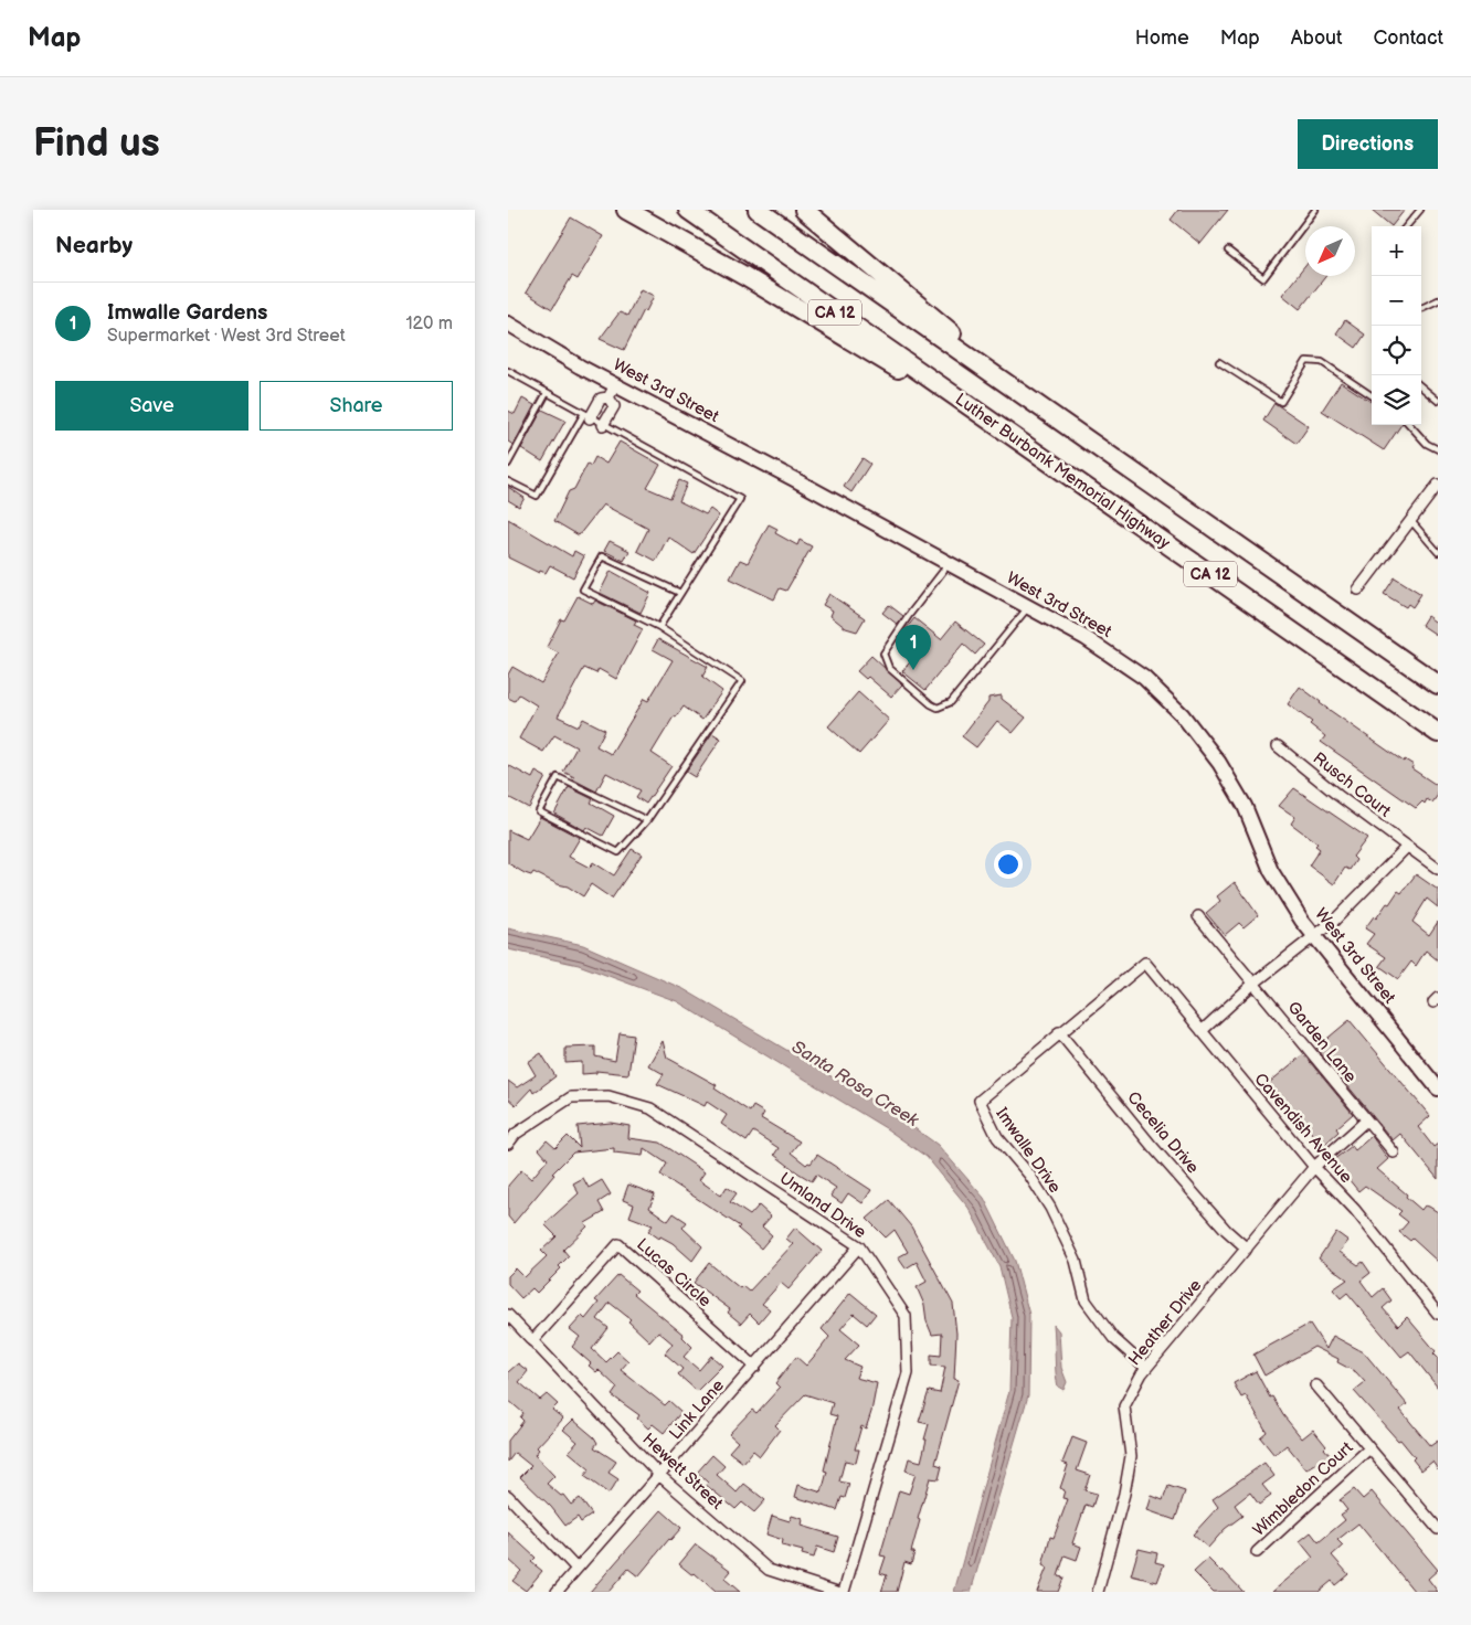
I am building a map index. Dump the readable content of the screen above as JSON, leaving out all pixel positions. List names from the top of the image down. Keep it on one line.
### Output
{"streets":{"highway":["CA 12","Luther Burbank Memorial Highway"],"main road":["West 3rd Street"],"street":["Rusch Court","Garden Lane","Cavendish Avenue","Cecelia Drive","Imwalle Drive","Umland Drive","Lucas Circle","Heather Drive","Link Lane","Hewett Street","Wimbledon Court"]},"crossings":[["Cavendish Avenue","Imwalle Drive"],["Cavendish Avenue","Heather Drive"],["Cecelia Drive","Imwalle Drive"],["Cecelia Drive","Heather Drive"],["Imwalle Drive","Heather Drive"],["Umland Drive","Link Lane"],["Lucas Circle","Link Lane"],["Lucas Circle","Hewett Street"],["Link Lane","Hewett Street"]],"water":["Santa Rosa Creek"],"north":"bottom left","page":{"header":"Map","nav":["Home","Map","About","Contact"],"buttons":["Directions",["Save","Share"]],"title":"Find us","heading":"Nearby","map_buttons":["+","−"],"list":[{"mark":"1","name":"Imwalle Gardens","note":"Supermarket · West 3rd Street","value":"120 m"}],"pins":"1"}}
